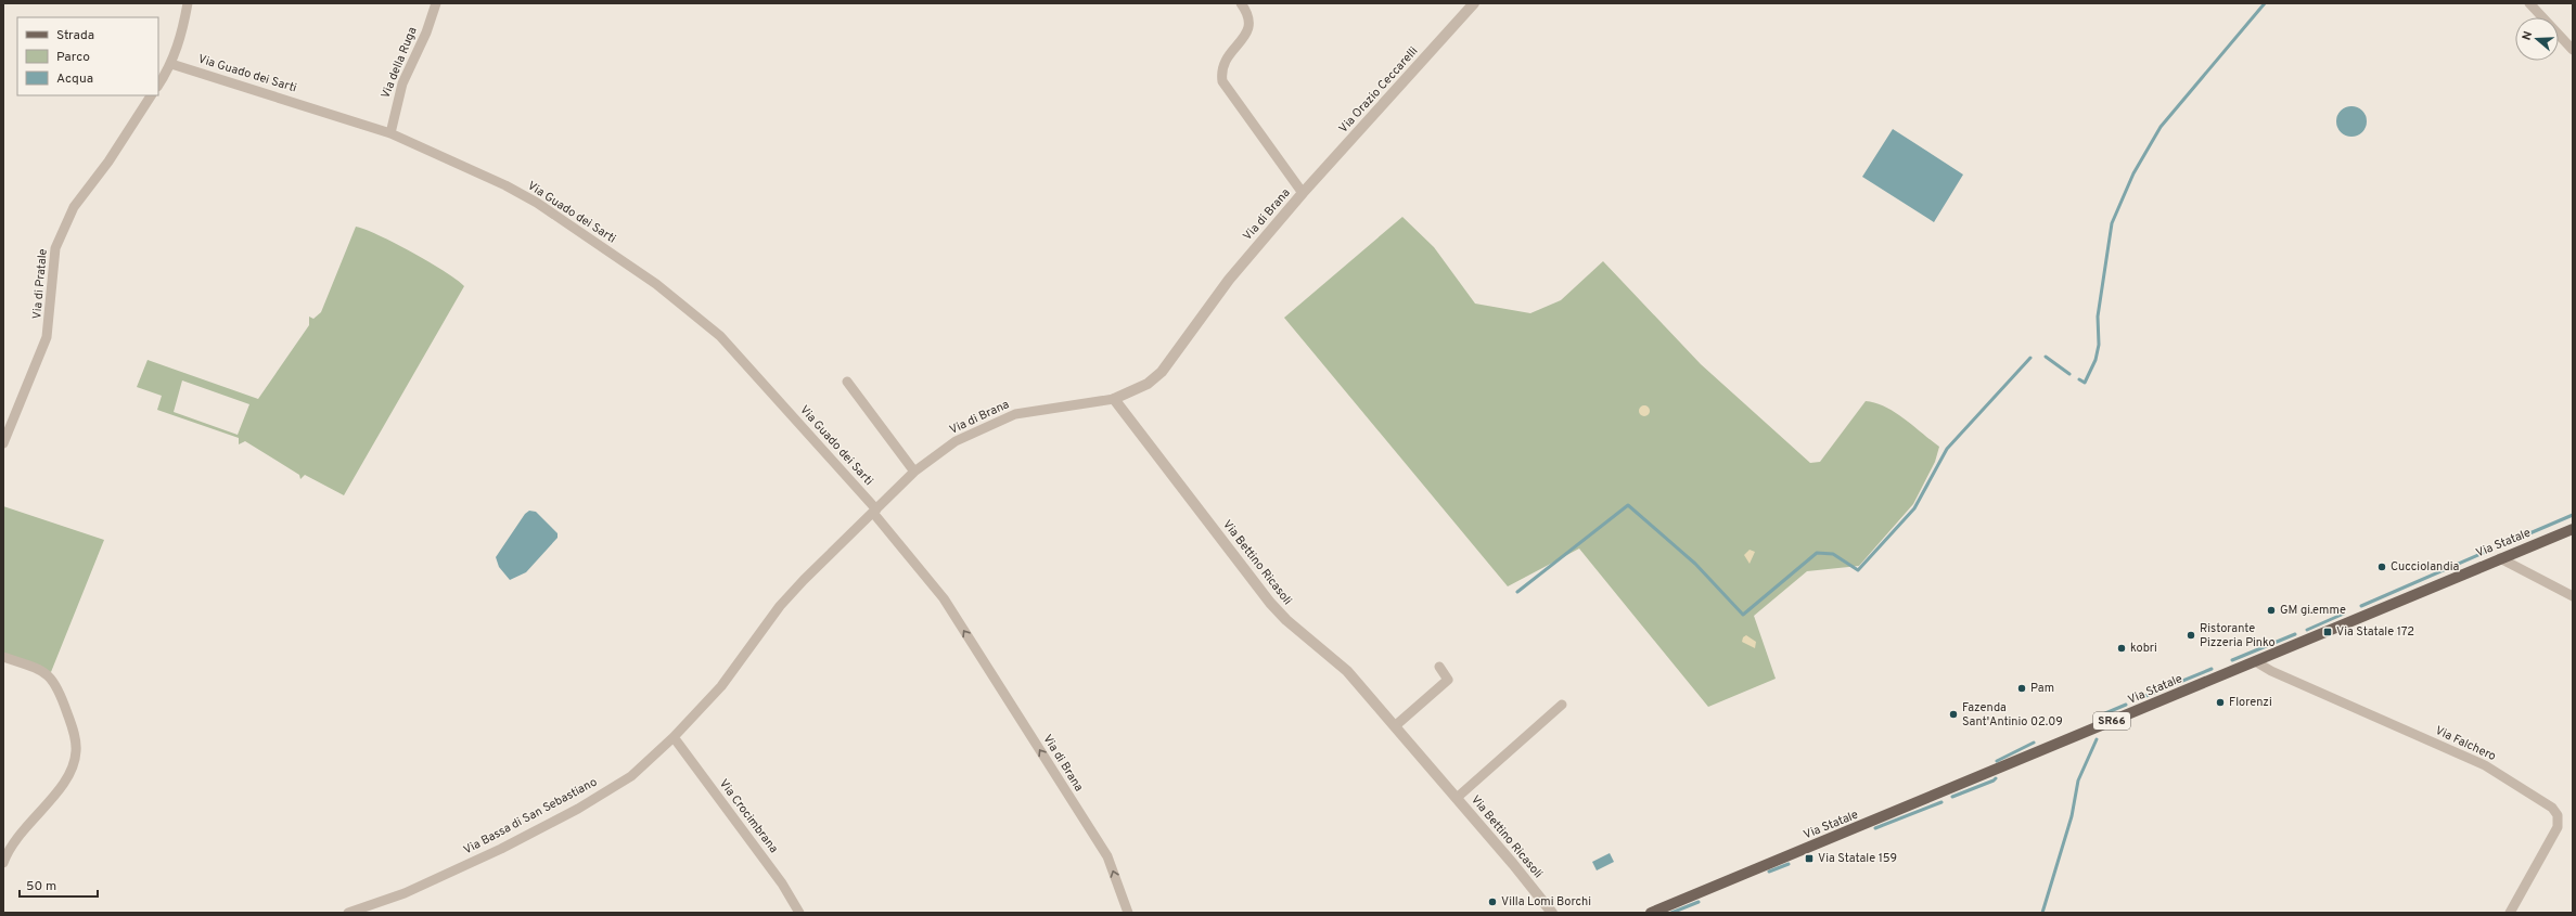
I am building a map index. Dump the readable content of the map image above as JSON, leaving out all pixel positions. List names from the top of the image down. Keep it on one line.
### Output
{"streets":{"main road":["Via Statale","SR66"],"street":["Via della Ruga","Via Guado dei Sarti","Via Orazio Ceccarelli","Via di Brana","Via di Pratale","Via Bettino Ricasoli","Via Falchero","Via Bassa di San Sebastiano","Via Crocimbrana"]},"crossings":[["Via della Ruga","Via Guado dei Sarti"],["Via Guado dei Sarti","Via di Brana"],["Via Guado dei Sarti","Via Bassa di San Sebastiano"],["Via Orazio Ceccarelli","Via di Brana"],["Via di Brana","Via Bettino Ricasoli"],["Via di Brana","Via Bassa di San Sebastiano"],["Via Statale","Via Falchero"],["Via Bassa di San Sebastiano","Via Crocimbrana"]],"one_way":["Via di Brana"],"places":{"other":["Cucciolandia","GM gi.emme","Ristorante Pizzeria Pinko","kobri","Pam","Florenzi","Fazenda Sant'Antinio 02.09","Villa Lomi Borchi"],"transit":["Via Statale 172","Via Statale 159"]},"legend":["Strada","Parco","Acqua"],"scale_bar":"50 m","north":"left"}
